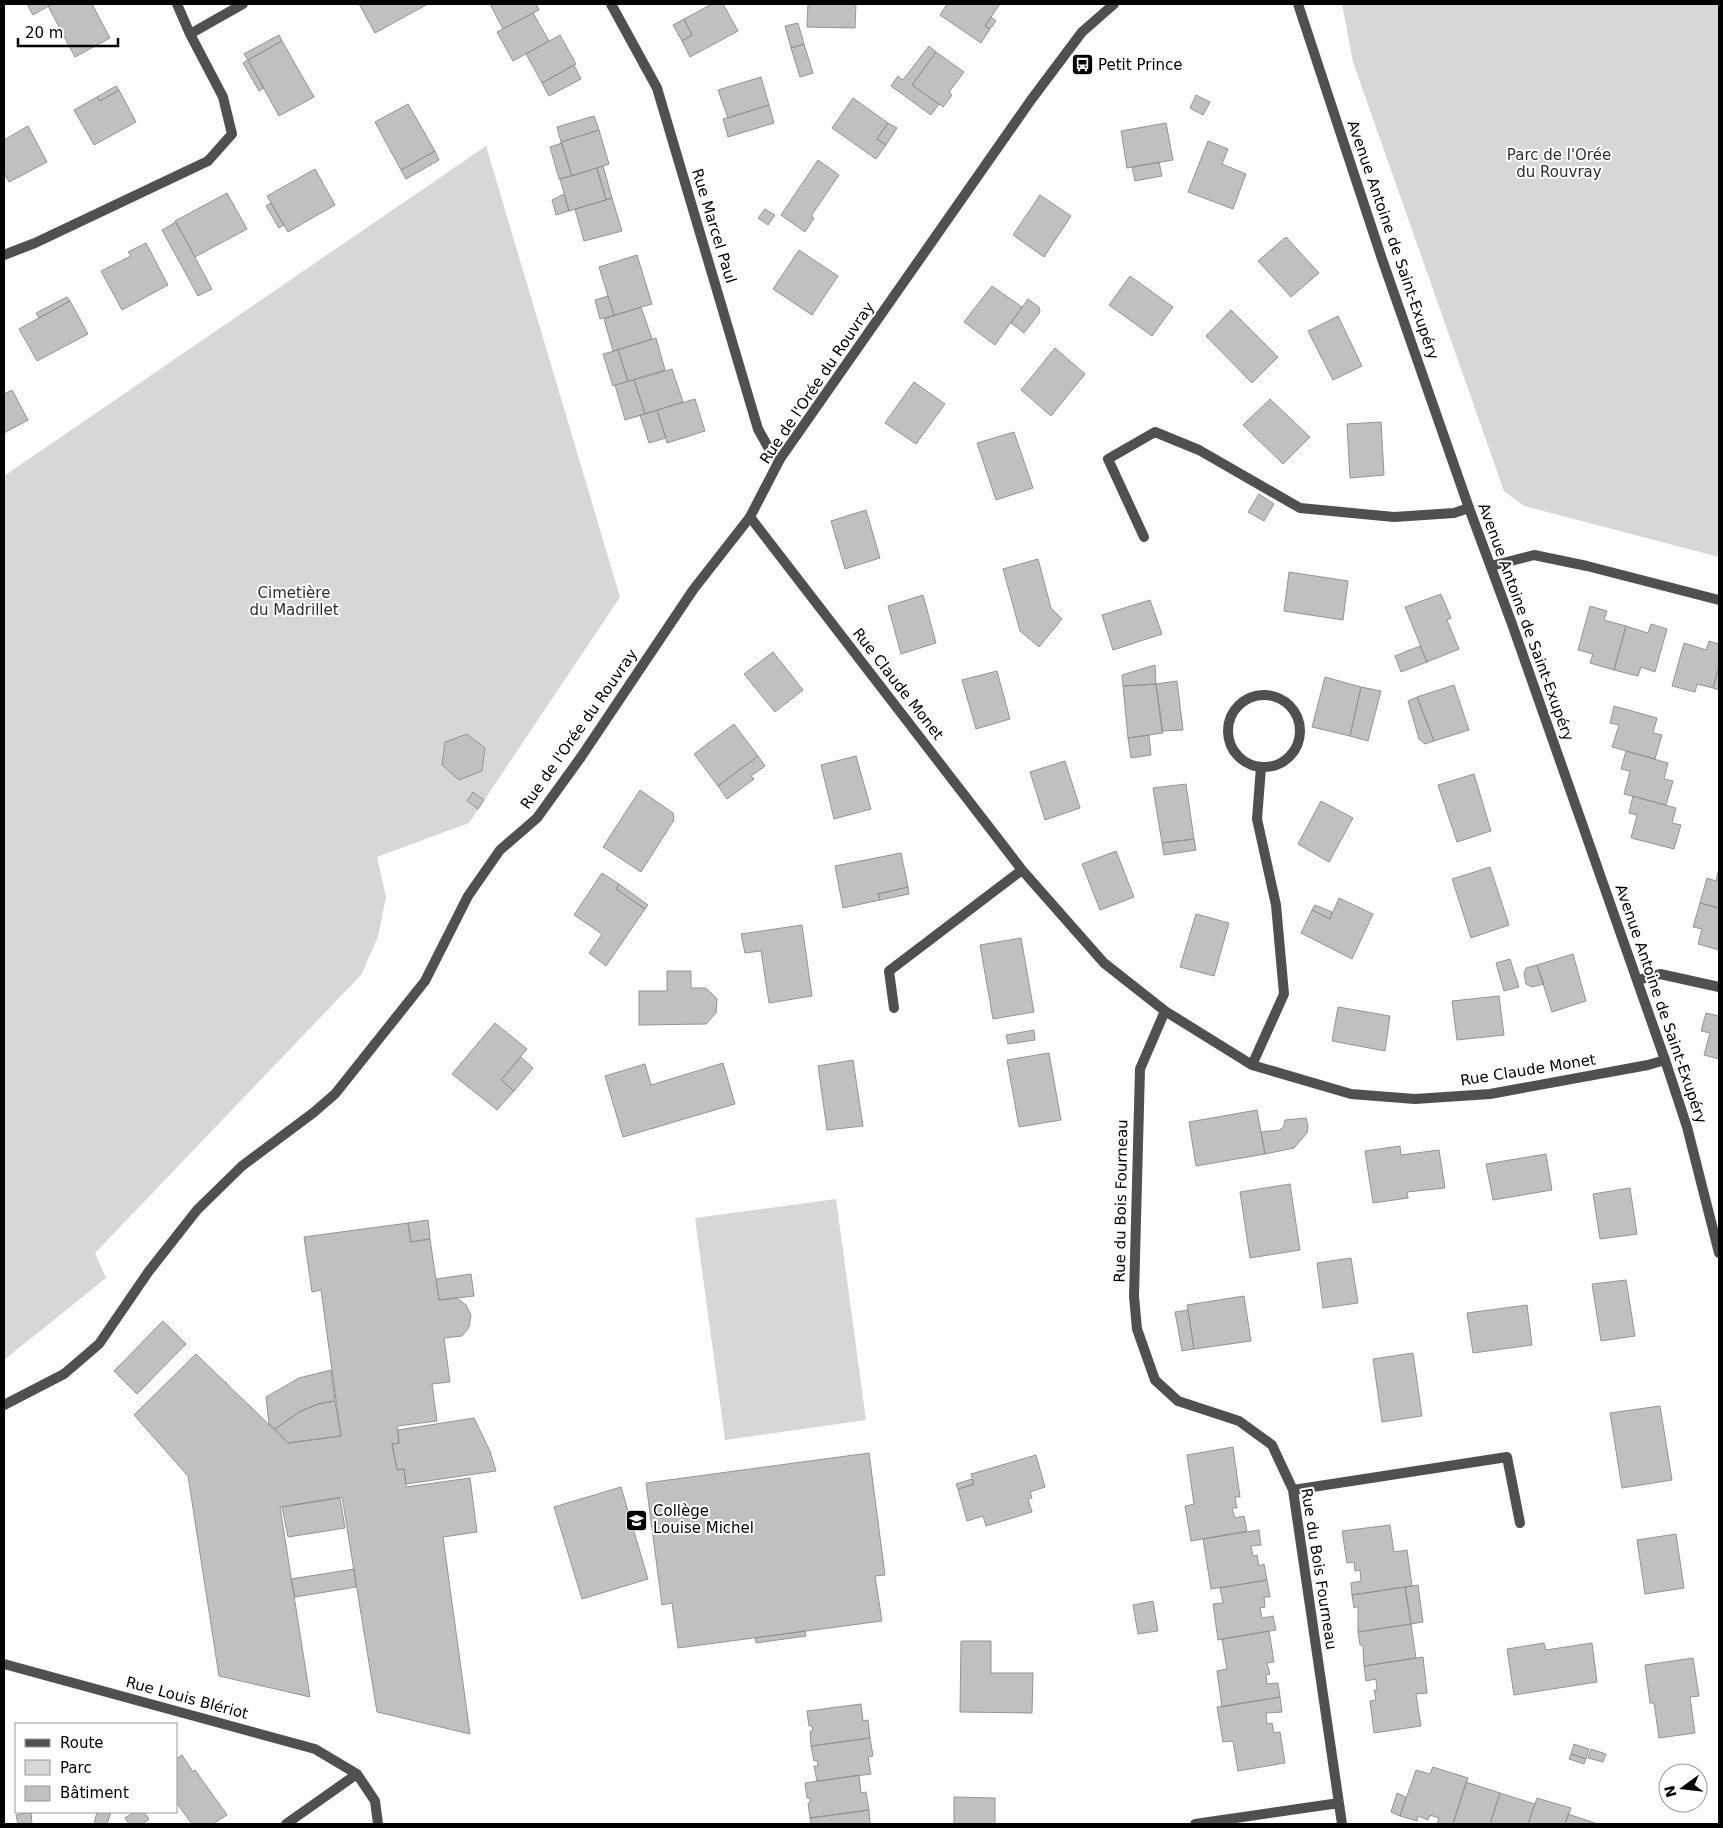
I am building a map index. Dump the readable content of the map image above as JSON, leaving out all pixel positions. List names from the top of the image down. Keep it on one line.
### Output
{"streets":{"street":["Rue Marcel Paul","Avenue Antoine de Saint-Exupéry","Rue de l'Orée du Rouvray","Rue Claude Monet","Rue du Bois Fourneau","Rue Louis Blériot"]},"crossings":[["Rue Marcel Paul","Rue de l'Orée du Rouvray"],["Avenue Antoine de Saint-Exupéry","Rue Claude Monet"],["Rue de l'Orée du Rouvray","Rue Claude Monet"],["Rue Claude Monet","Rue du Bois Fourneau"]],"parks":["Parc de l'Orée du Rouvray","Cimetière du Madrillet"],"places":{"bus stop":["Petit Prince"],"school or university":["Collège Louise Michel"]},"legend":["Route","Parc","Bâtiment"],"scale_bar":"20 m","north":"left"}
